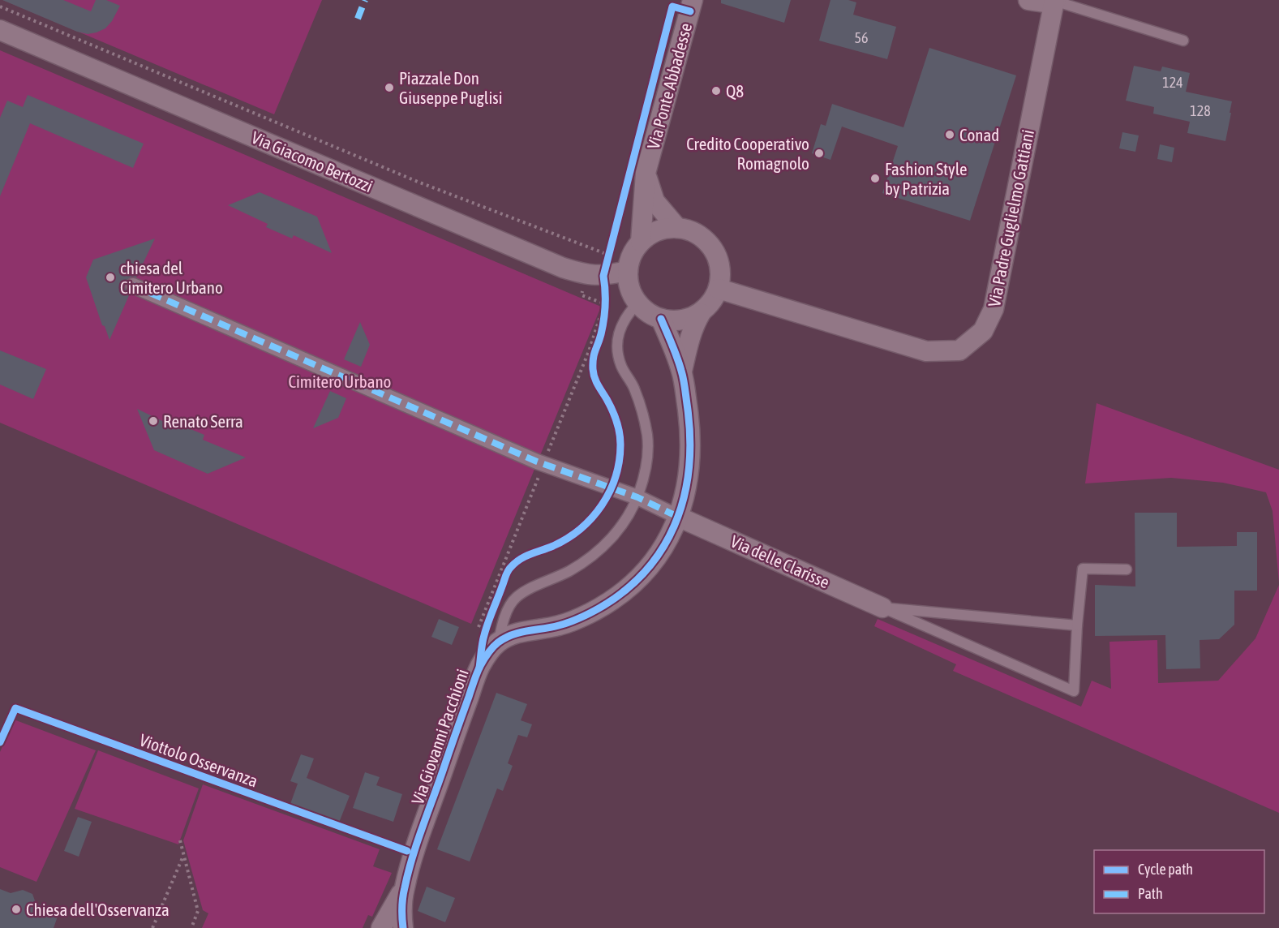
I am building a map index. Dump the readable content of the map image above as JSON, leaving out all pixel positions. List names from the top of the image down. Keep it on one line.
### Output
{"streets":{"street":["Via Ponte Abbadesse","Via Giacomo Bertozzi","Via Padre Guglielmo Gattiani","Via delle Clarisse","Via Giovanni Pacchioni"],"cycle path":["Viottolo Osservanza"]},"crossings":[["Via Ponte Abbadesse","Via Padre Guglielmo Gattiani"],["Via delle Clarisse","Via Giovanni Pacchioni"]],"parks":["Cimitero Urbano"],"places":["Piazzale Don Giuseppe Puglisi","Q8","Conad","Credito Cooperativo Romagnolo","Fashion Style by Patrizia","chiesa del Cimitero Urbano","Renato Serra","Chiesa dell'Osservanza"],"house_numbers":["56","124","128"],"legend":["Cycle path","Path"]}
